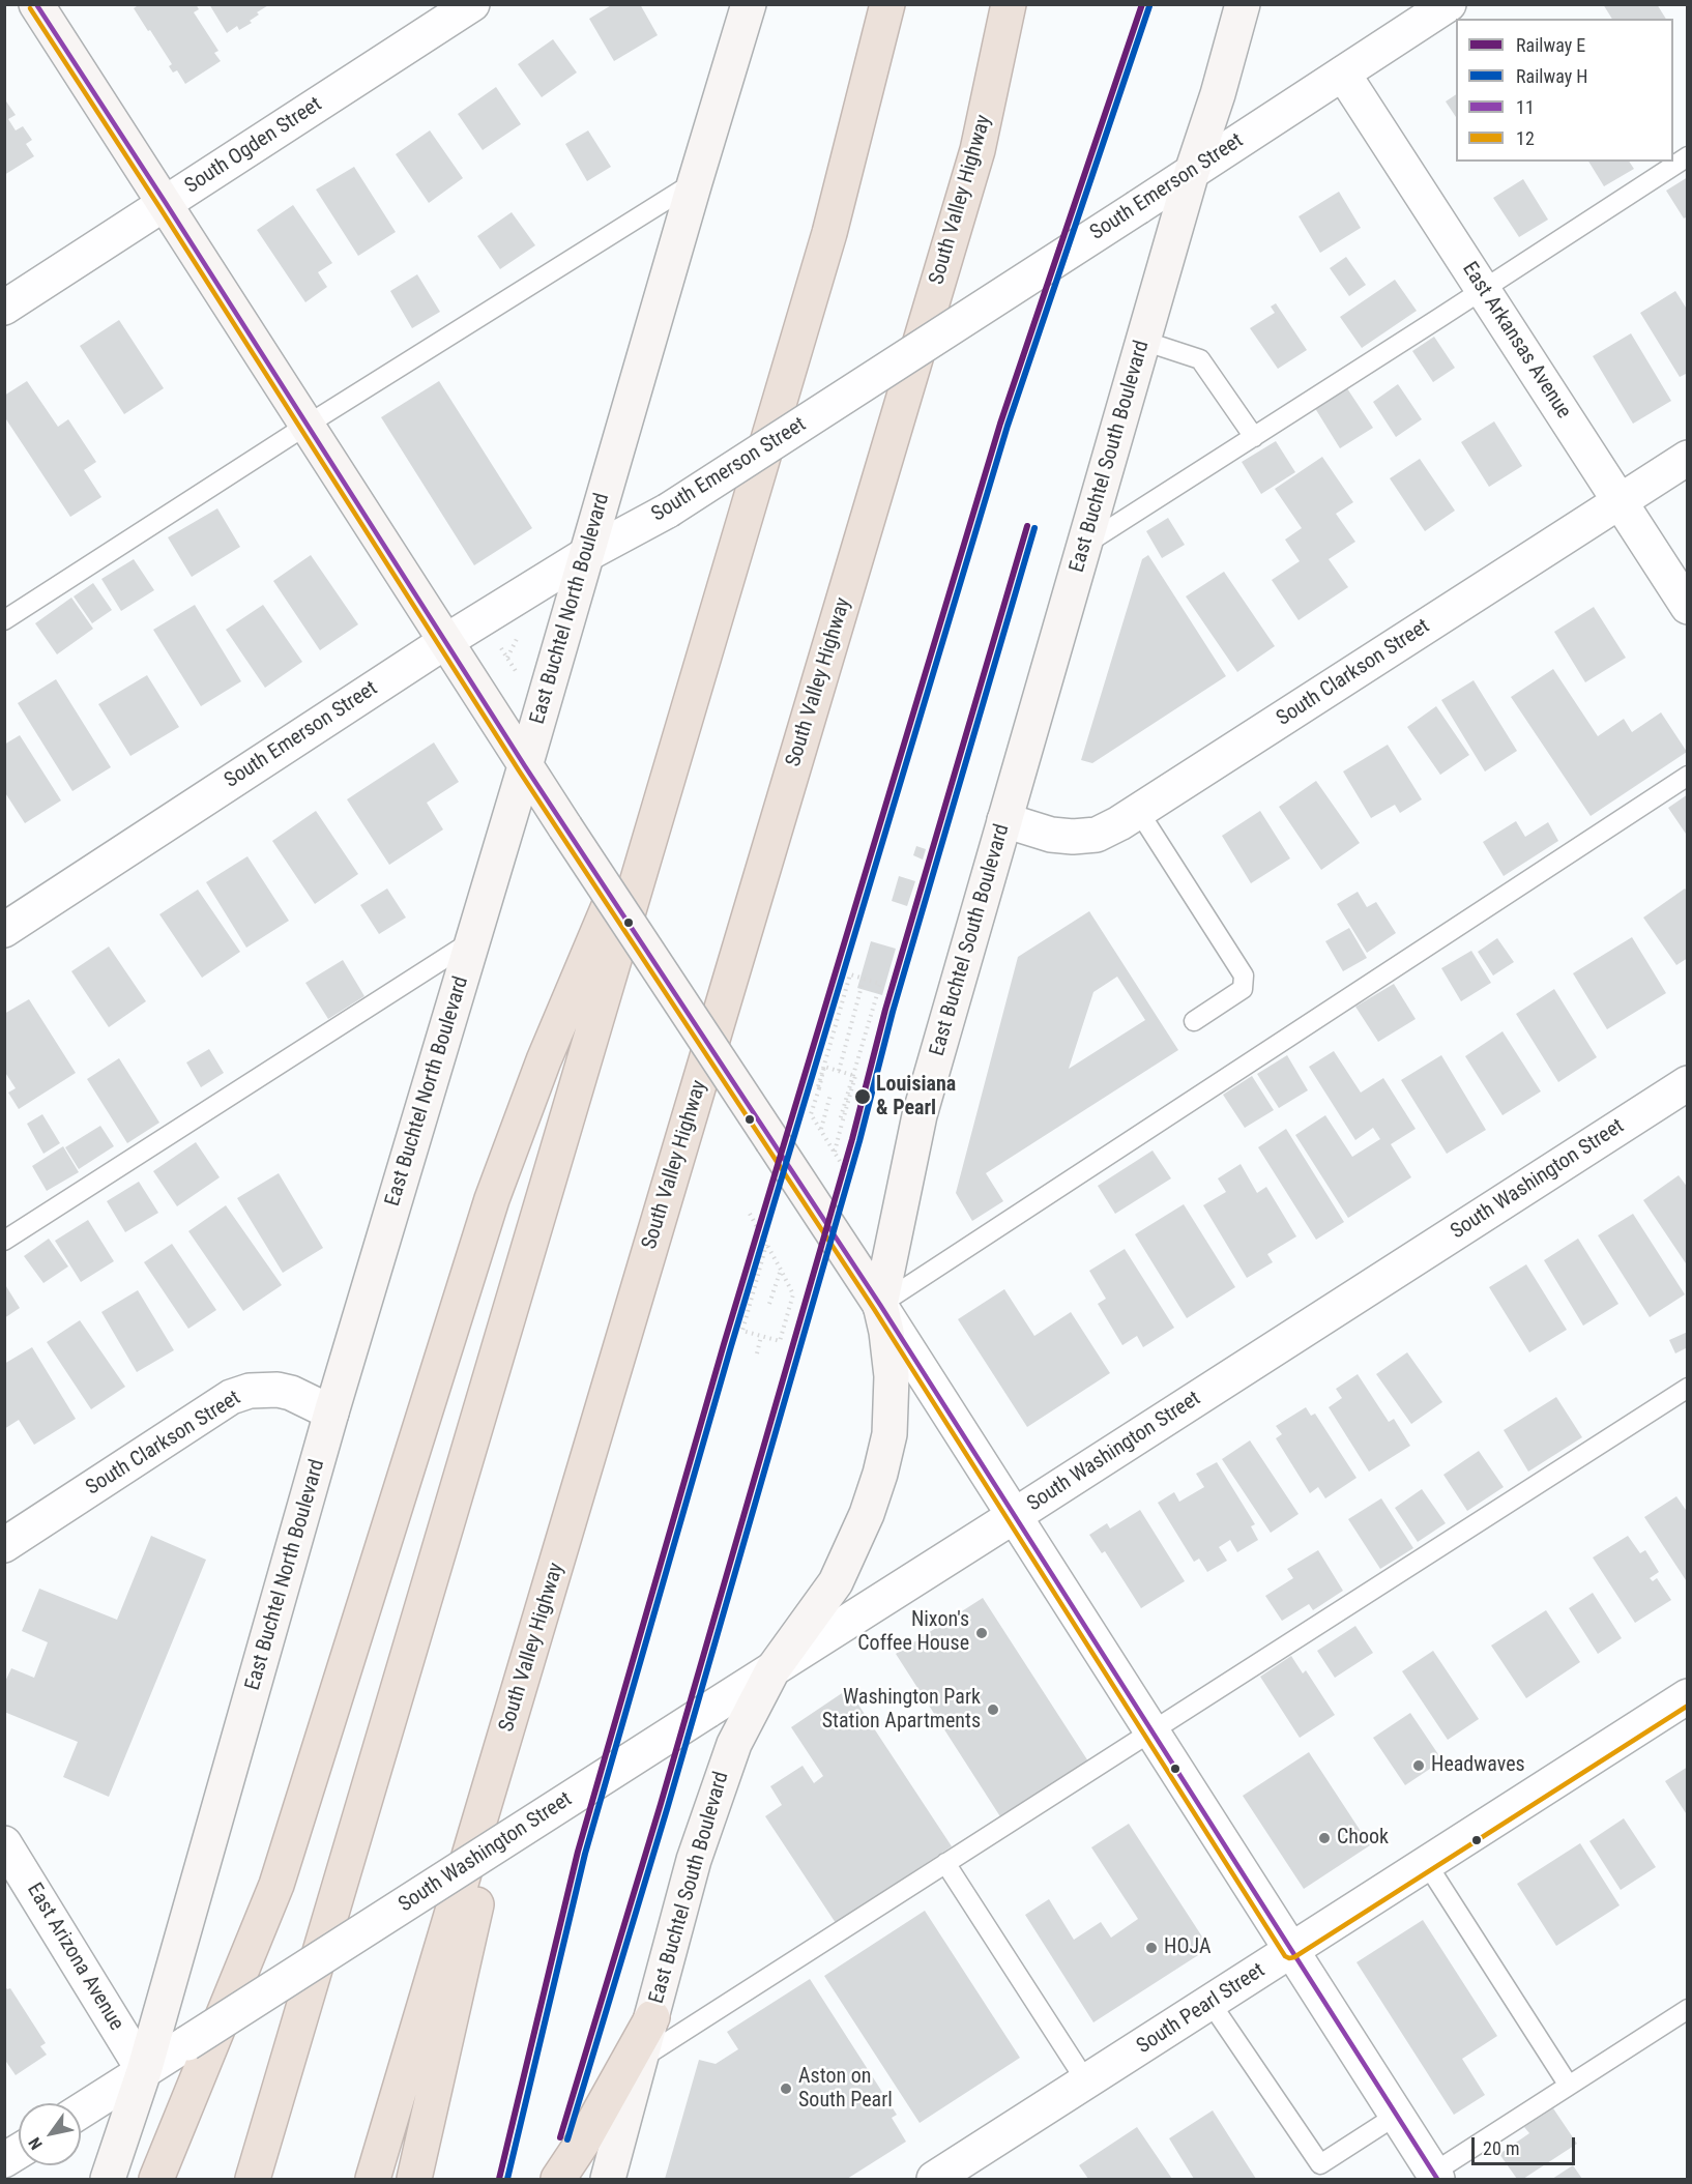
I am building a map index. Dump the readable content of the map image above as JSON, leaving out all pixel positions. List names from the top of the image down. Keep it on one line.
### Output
{"streets":{"highway":["South Valley Highway"],"main road":["East Buchtel South Boulevard","East Buchtel North Boulevard"],"street":["South Ogden Street","South Emerson Street","East Arkansas Avenue","South Clarkson Street","South Washington Street","East Arizona Avenue","South Pearl Street"]},"crossings":[["South Emerson Street","East Arkansas Avenue"],["South Emerson Street","East Buchtel South Boulevard"],["South Emerson Street","East Buchtel North Boulevard"],["East Arkansas Avenue","South Clarkson Street"],["East Buchtel South Boulevard","South Clarkson Street"],["East Buchtel South Boulevard","South Washington Street"],["East Buchtel North Boulevard","South Clarkson Street"],["East Buchtel North Boulevard","South Washington Street"],["East Buchtel North Boulevard","East Arizona Avenue"],["South Washington Street","East Arizona Avenue"]],"places":["Louisiana & Pearl","Nixon's Coffee House","Washington Park Station Apartments","Headwaves","Chook","HOJA","Aston on South Pearl"],"lines":["rail line E","transit line 11","rail line H","transit line 12"],"legend":["Railway E","Railway H","11","12"],"scale_bar":"20 m","north":"bottom left"}
